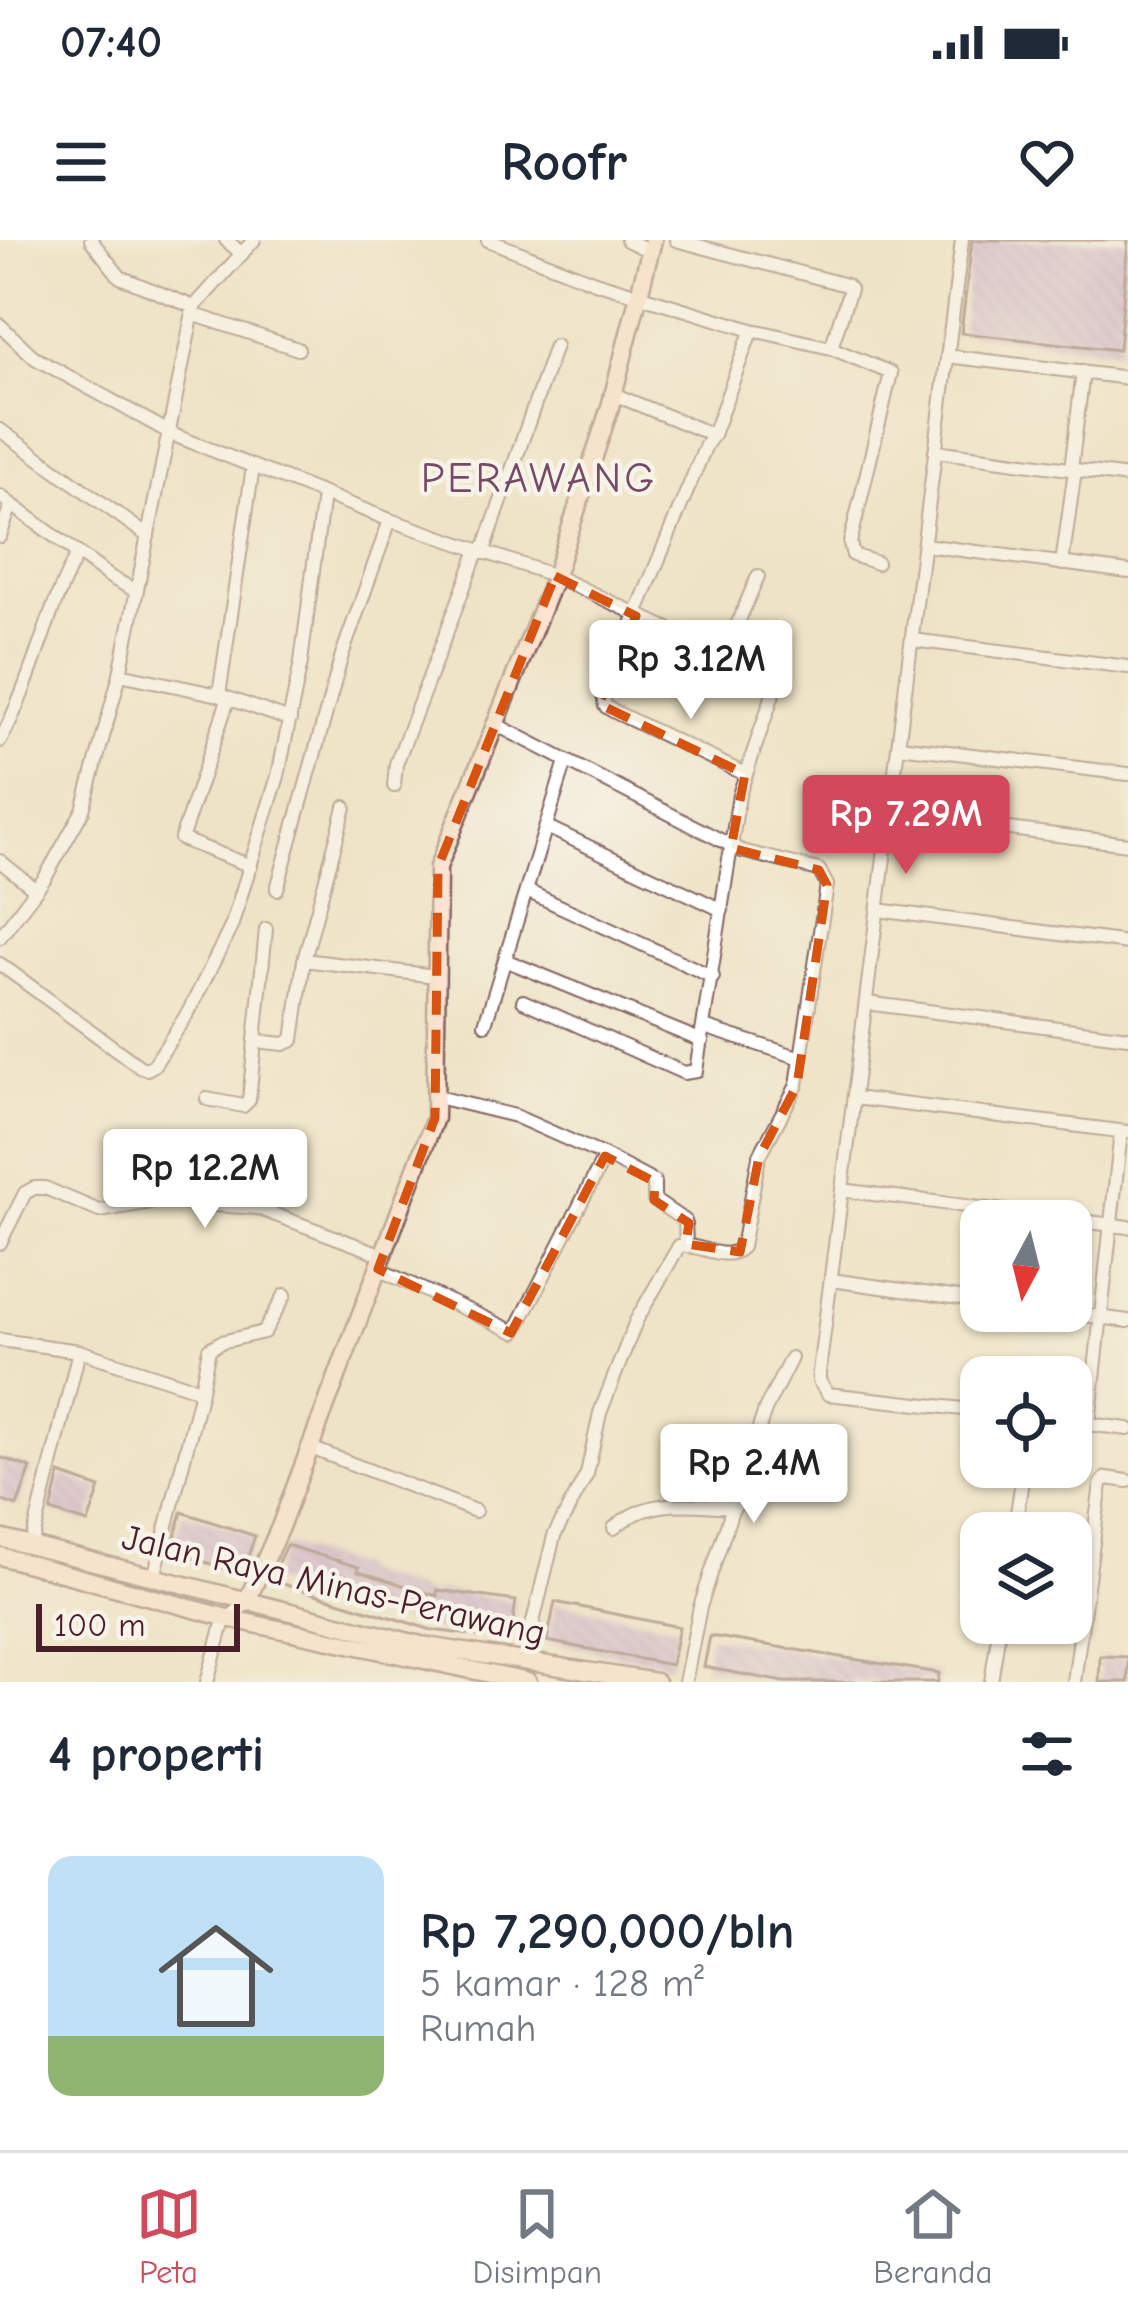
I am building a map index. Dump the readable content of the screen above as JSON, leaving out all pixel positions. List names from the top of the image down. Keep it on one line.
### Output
{"streets":{"street":["Jalan Raya Minas-Perawang"]},"districts":["PERAWANG"],"scale_bar":"100 m","north":"bottom","page":{"status":"07:40","header":"Roofr","price":["Rp 3.12M","Rp 7.29M","Rp 12.2M","Rp 2.4M"],"scale":"100 m","heading":"4 properti","list":[{"name":"Rp 7,290,000/bln","note":"5 kamar · 128 m² · Rumah"}],"tabs":["Peta","Disimpan","Beranda"]}}
